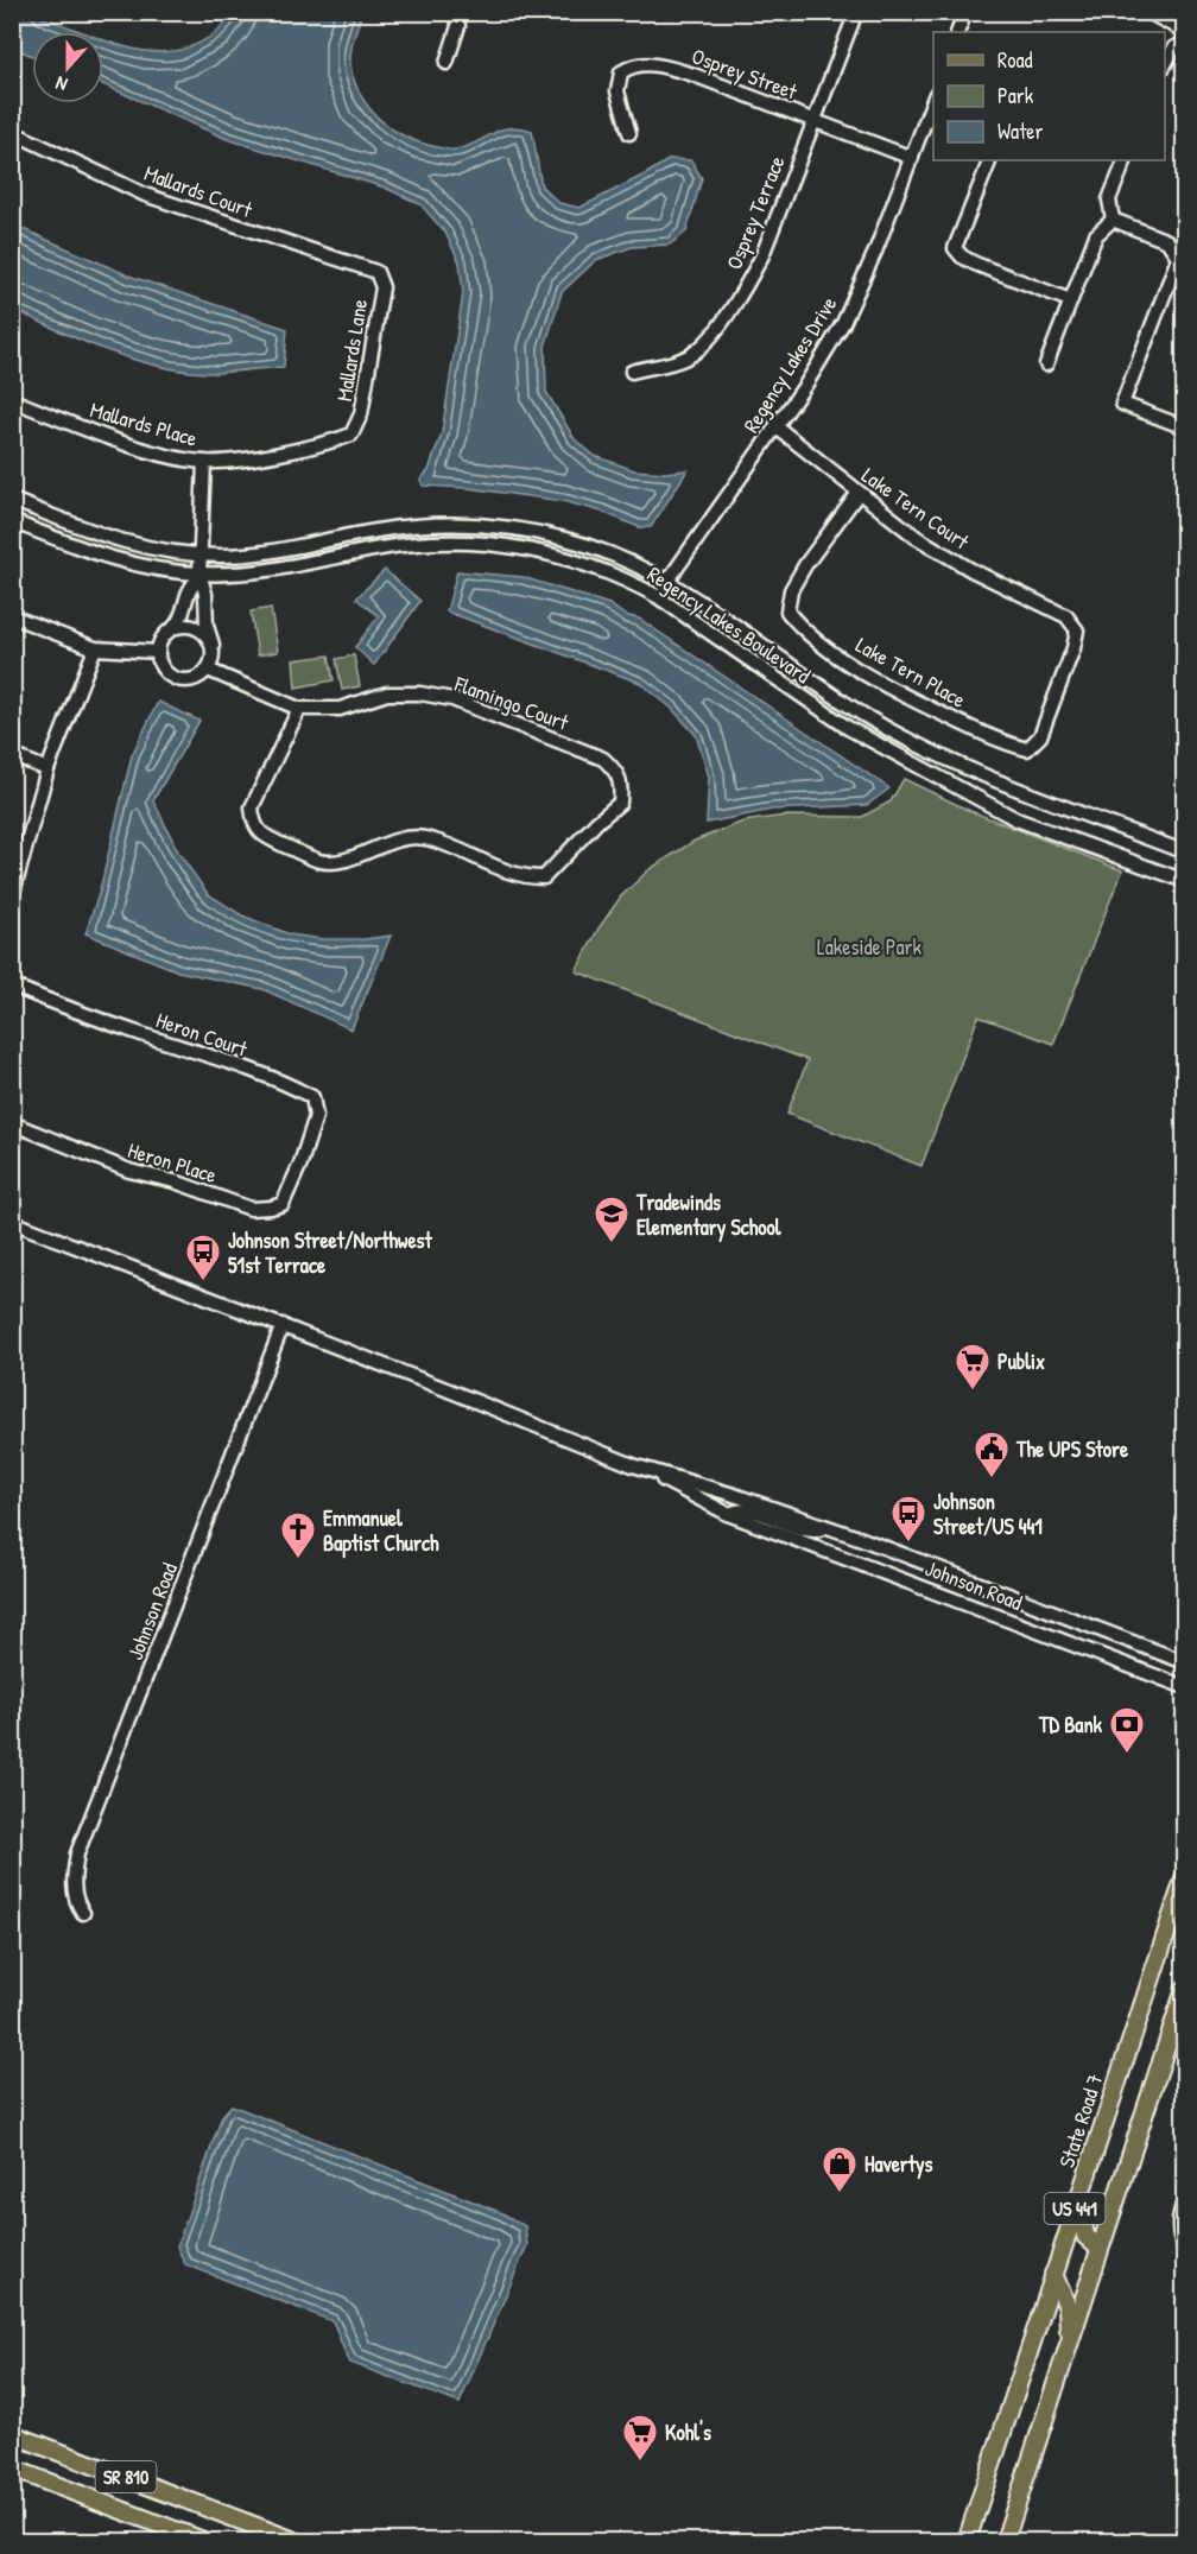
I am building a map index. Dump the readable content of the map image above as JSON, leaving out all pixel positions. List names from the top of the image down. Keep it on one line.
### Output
{"streets":{"main road":["State Road 7","US 441","SR 810"],"street":["Osprey Street","Mallards Court","Osprey Terrace","Mallards Lane","Regency Lakes Drive","Mallards Place","Lake Tern Court","Regency Lakes Boulevard","Lake Tern Place","Flamingo Court","Heron Court","Heron Place","Johnson Road"]},"crossings":[["Osprey Street","Osprey Terrace"],["Osprey Street","Regency Lakes Drive"],["Mallards Court","Mallards Lane"],["Mallards Lane","Mallards Place"],["Regency Lakes Drive","Lake Tern Court"],["Regency Lakes Drive","Regency Lakes Boulevard"],["Lake Tern Court","Lake Tern Place"],["Heron Court","Heron Place"]],"parks":["Lakeside Park"],"places":{"school or university":["Tradewinds Elementary School"],"bus stop":["Johnson Street/Northwest 51st Terrace","Johnson Street/US 441"],"supermarket":["Publix","Kohl's"],"public building":["The UPS Store"],"church":["Emmanuel Baptist Church"],"bank":["TD Bank"],"shop":["Havertys"]},"legend":["Road","Park","Water"],"north":"bottom"}
